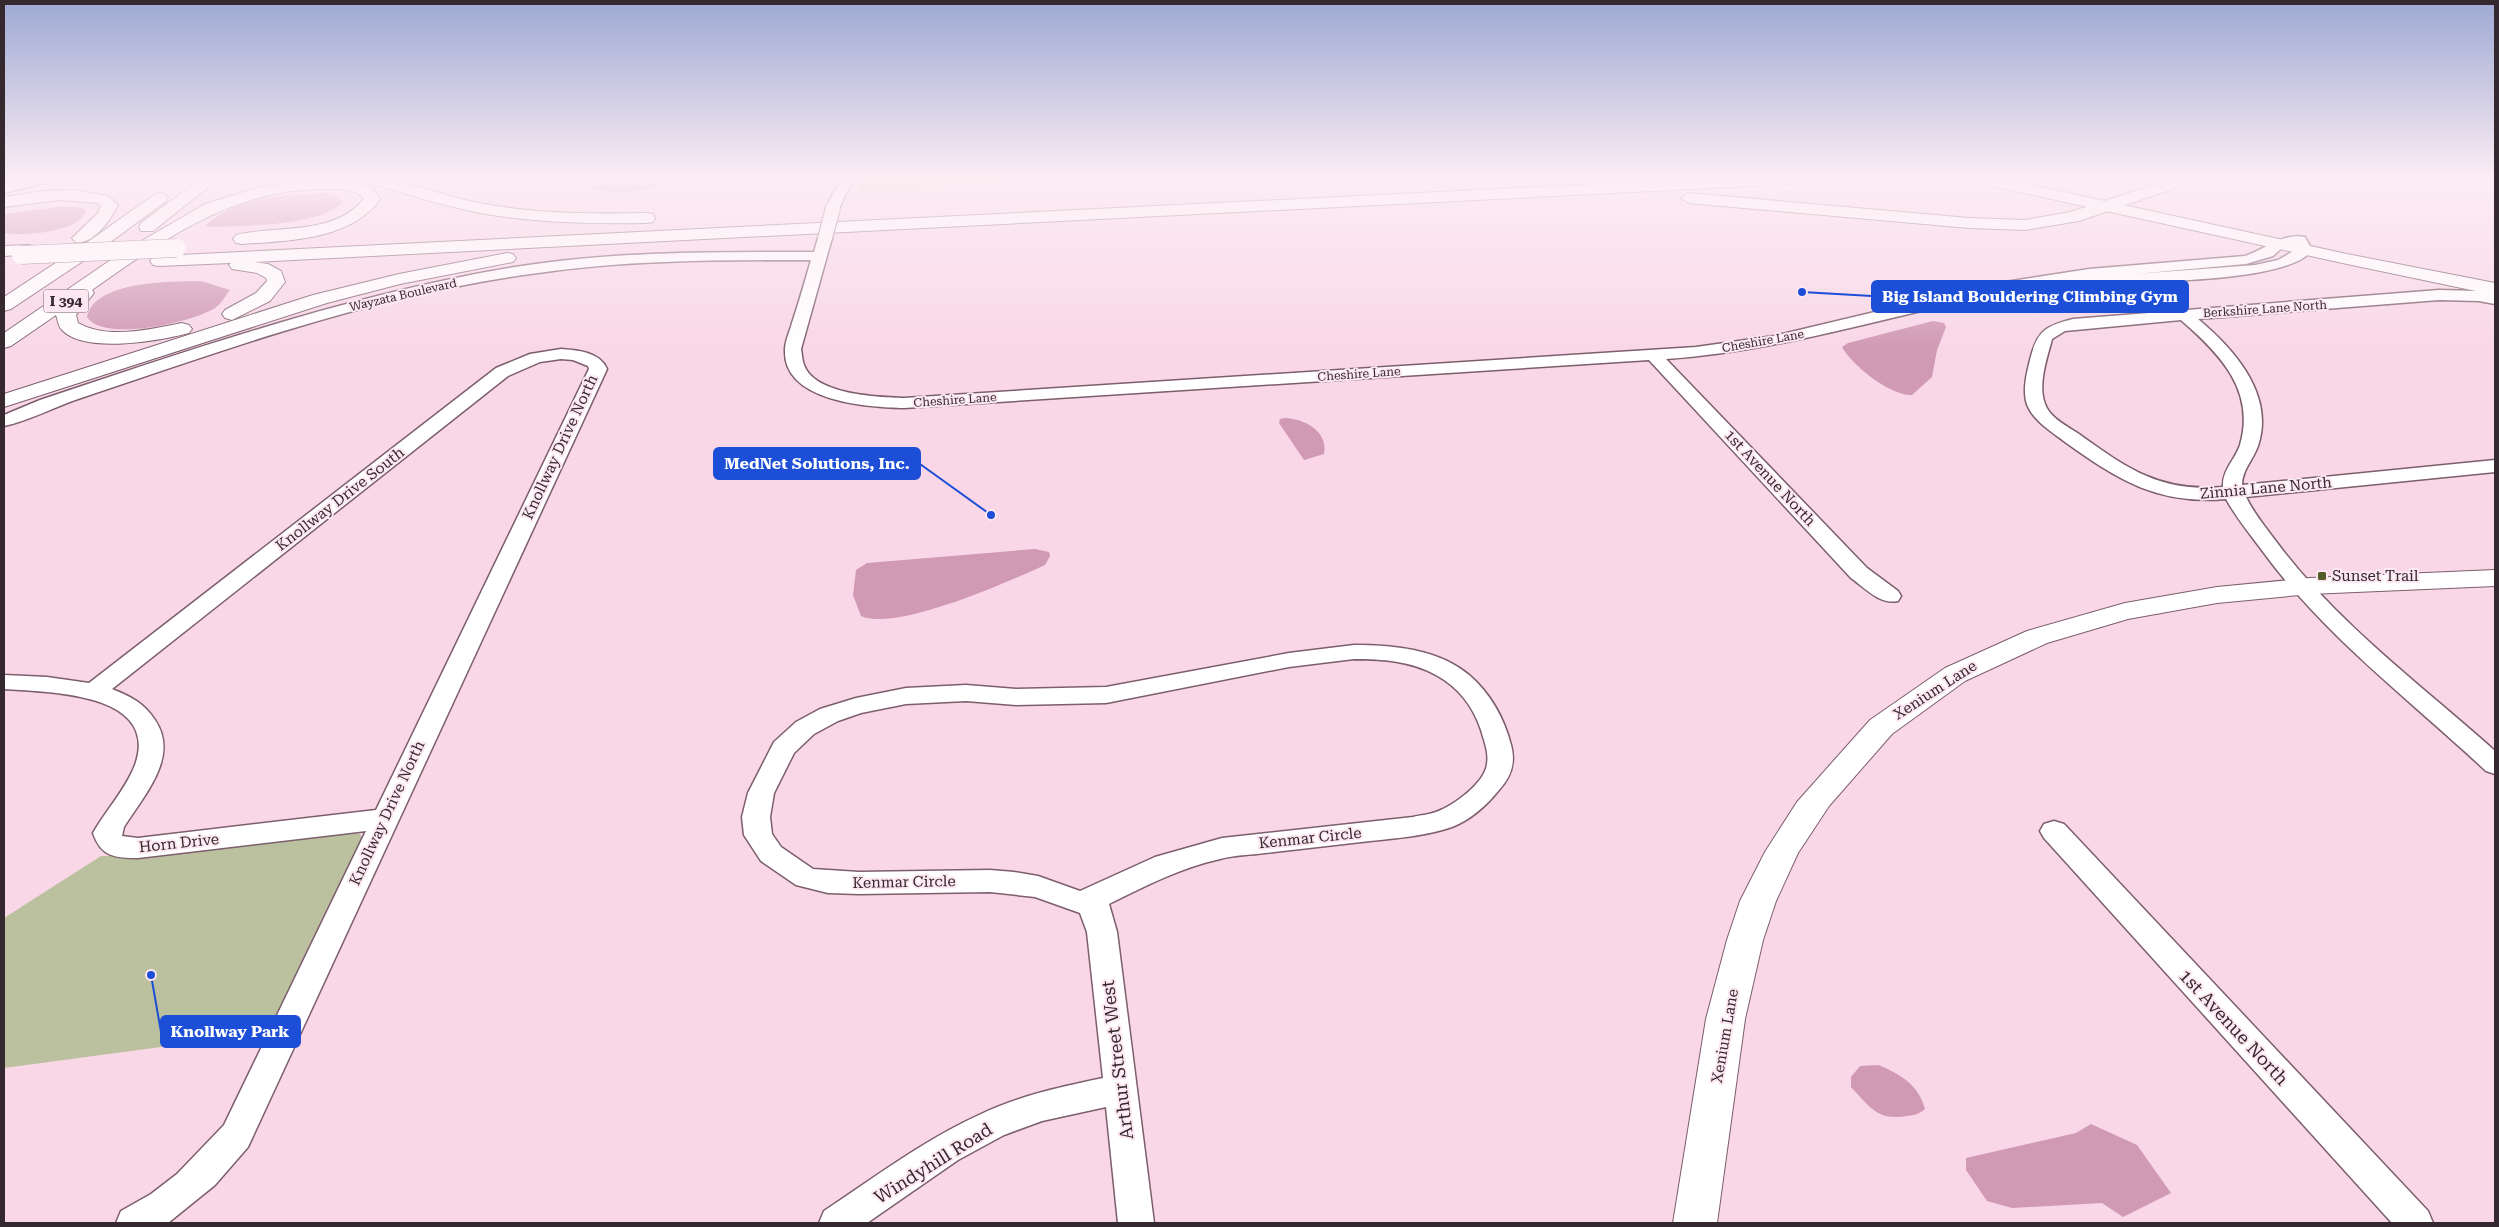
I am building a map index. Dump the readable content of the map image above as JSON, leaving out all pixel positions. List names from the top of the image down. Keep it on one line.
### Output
{"streets":{"main road":["I 394","Xenium Lane"],"street":["Wayzata Boulevard","Berkshire Lane North","Cheshire Lane","Knollway Drive North","1st Avenue North","Zinnia Lane North","Knollway Drive South","Kenmar Circle","Horn Drive","Arthur Street West","Windyhill Road"]},"crossings":[["Wayzata Boulevard","Cheshire Lane"],["Berkshire Lane North","Zinnia Lane North"],["Cheshire Lane","1st Avenue North"],["Knollway Drive North","Knollway Drive South"],["Knollway Drive North","Horn Drive"],["Knollway Drive South","Horn Drive"],["Kenmar Circle","Arthur Street West"],["Arthur Street West","Windyhill Road"]],"places":{"other":["Big Island Bouldering Climbing Gym","MedNet Solutions, Inc.","Knollway Park"],"transit":["Sunset Trail"]}}
